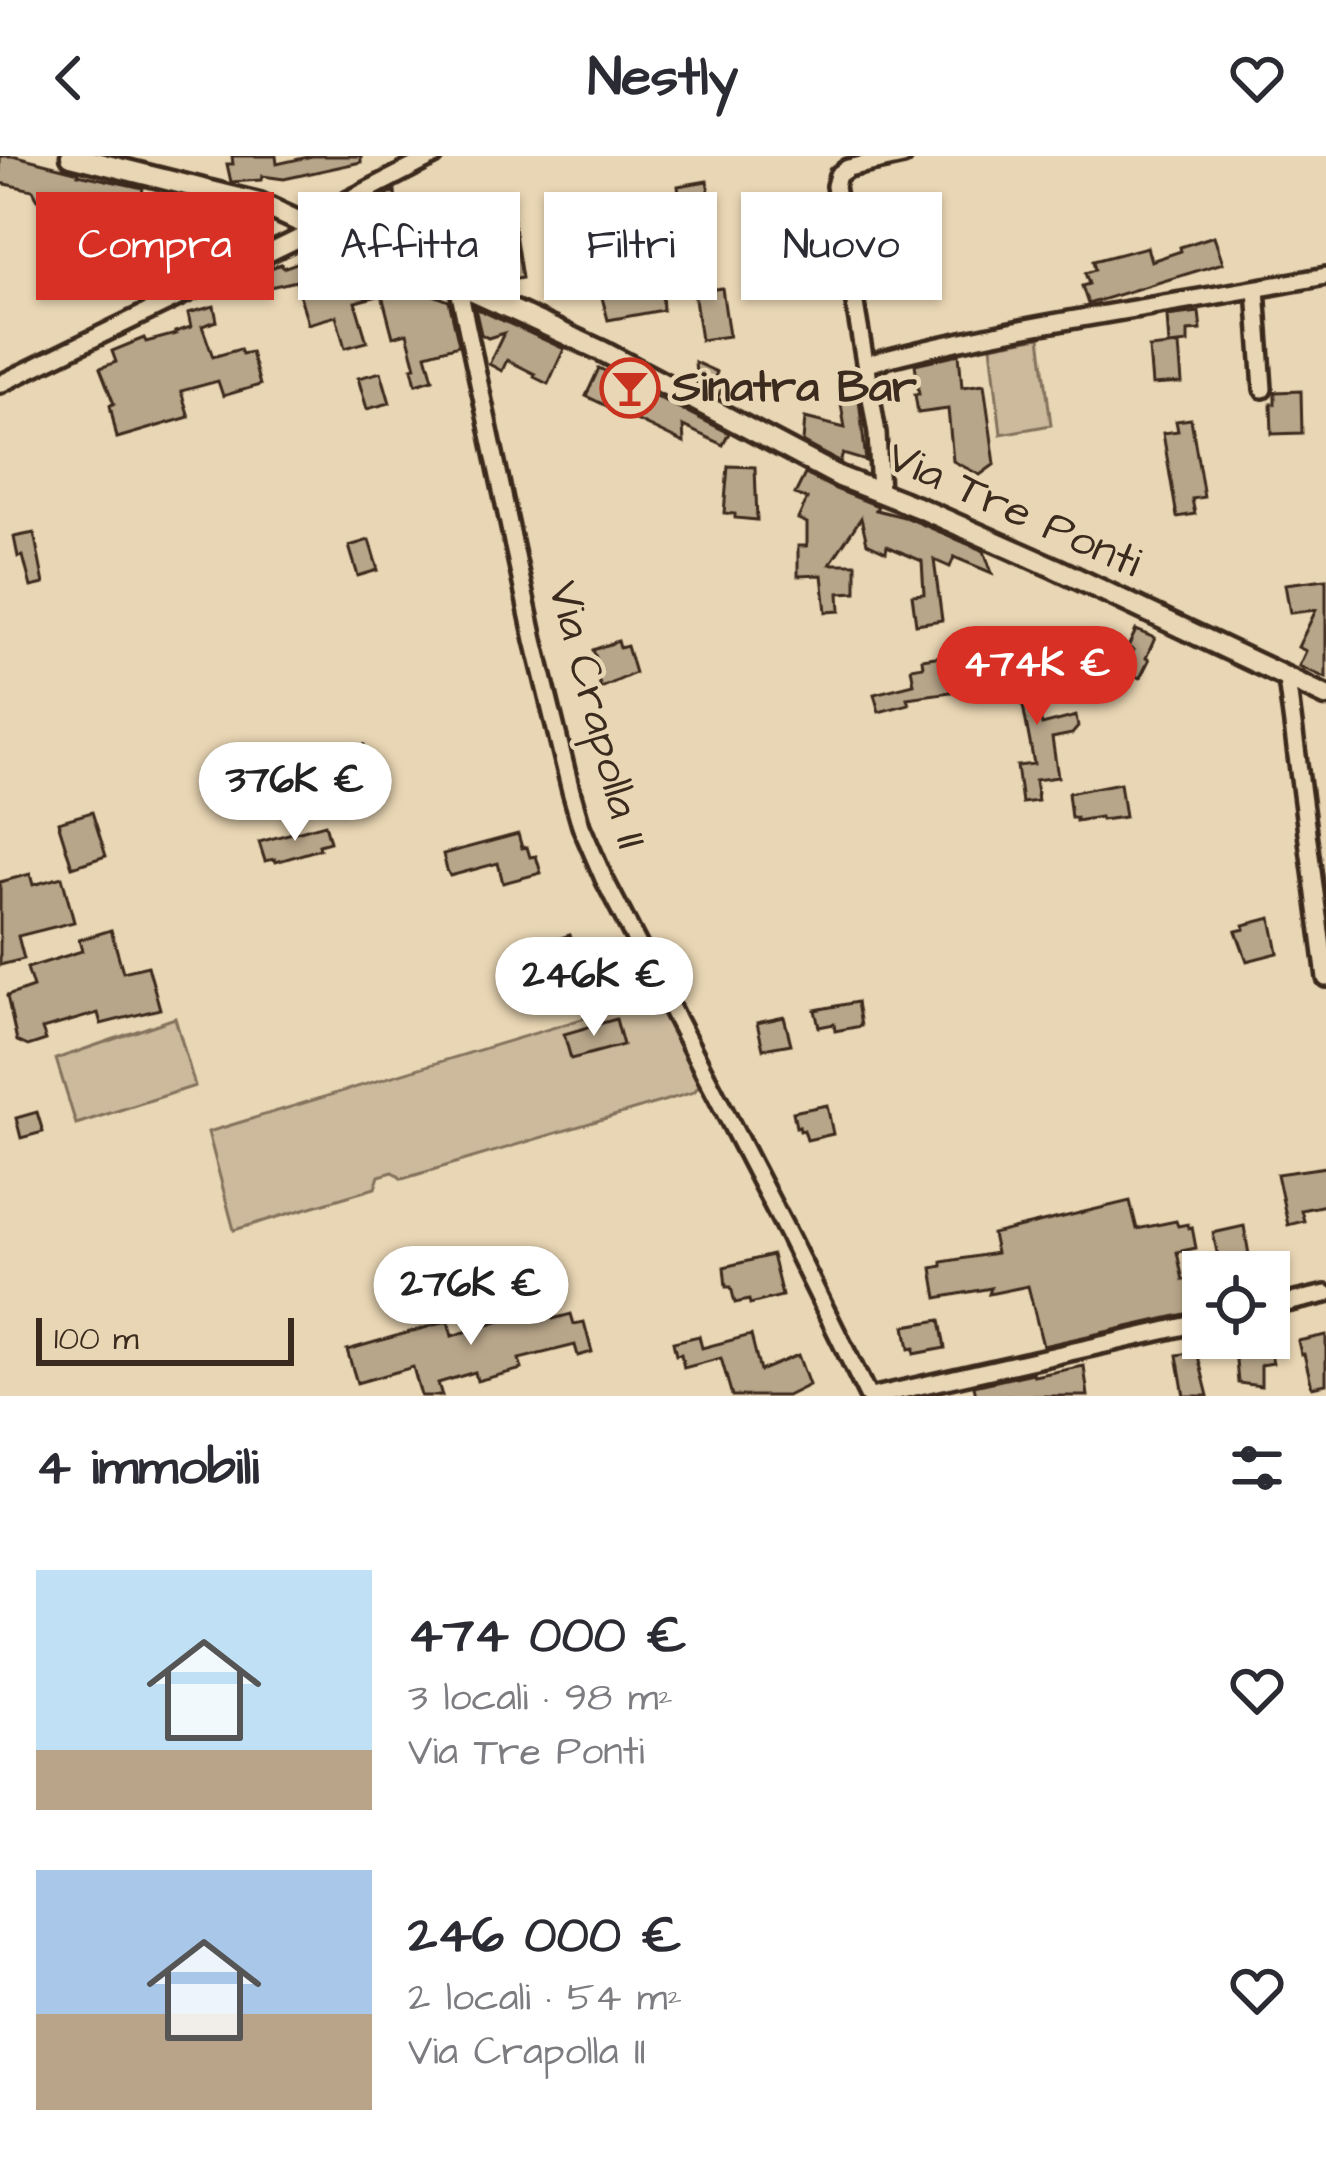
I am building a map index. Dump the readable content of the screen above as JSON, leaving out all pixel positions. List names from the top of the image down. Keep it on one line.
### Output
{"streets":{"street":["Via Tre Ponti","Via Crapolla II"]},"places":{"bar":["Sinatra Bar"]},"scale_bar":"100 m","page":{"header":"Nestly","chip":["Compra","Affitta","Filtri","Nuovo"],"price":["474K €","376K €","246K €","276K €"],"scale":"100 m","heading":"4 immobili","list":[{"name":"474 000 €","note":"3 locali · 98 m² · Via Tre Ponti"},{"name":"246 000 €","note":"2 locali · 54 m² · Via Crapolla II"}]}}
